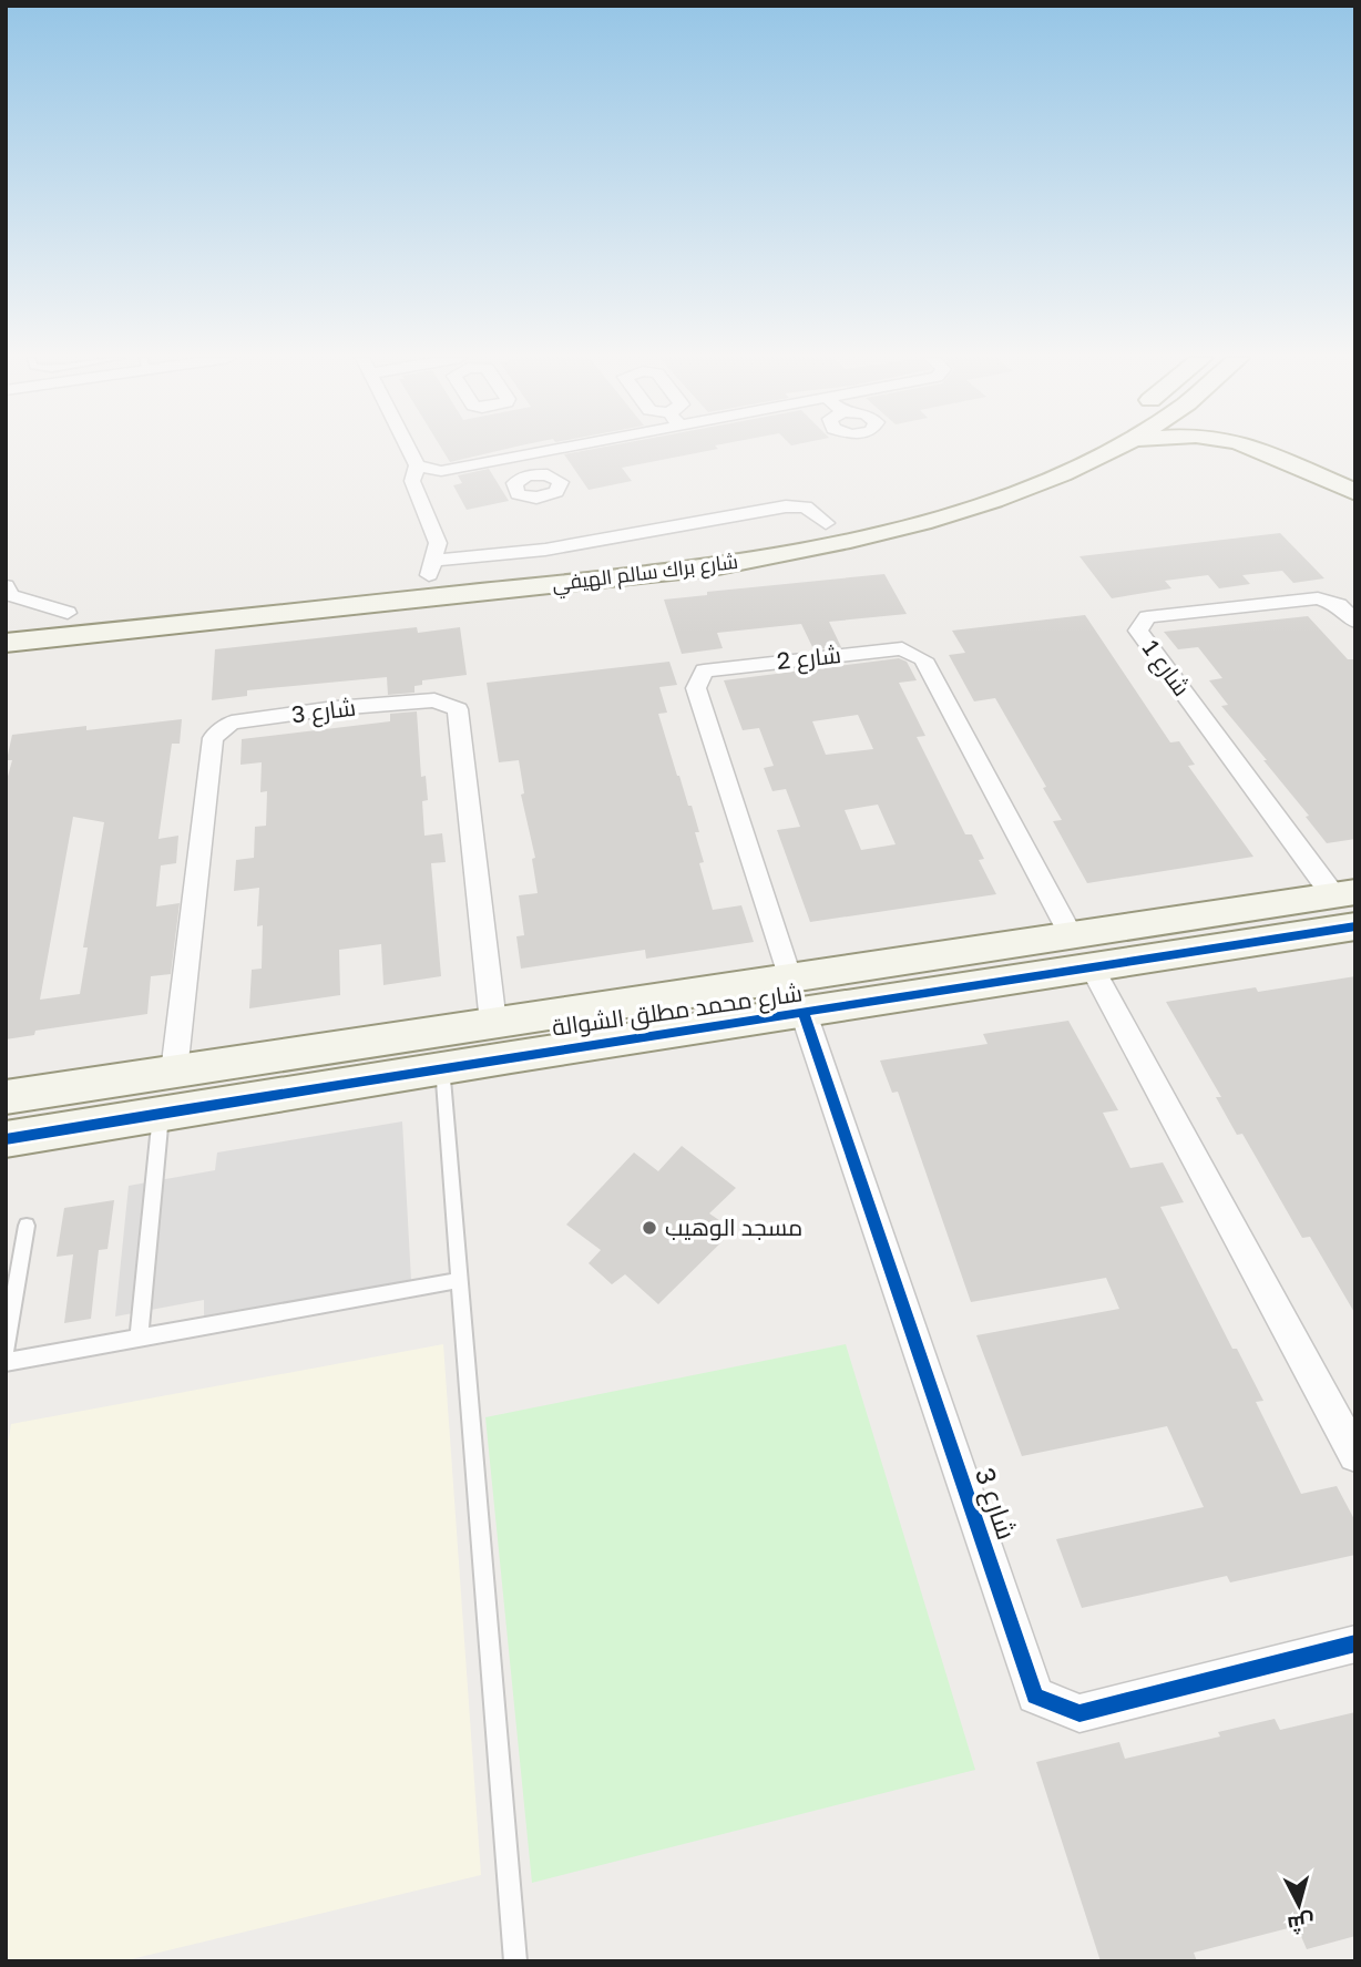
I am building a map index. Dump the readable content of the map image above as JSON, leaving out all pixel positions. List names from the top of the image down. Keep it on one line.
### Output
{"streets":{"main road":["شارع براك سالم الهيفي","شارع محمد مطلق الشوالة"],"street":["شارع 2","شارع 1","شارع 3"]},"crossings":[["شارع 2","شارع 3"],["شارع 2","شارع محمد مطلق الشوالة"],["شارع 1","شارع محمد مطلق الشوالة"],["شارع 3","شارع محمد مطلق الشوالة"]],"places":["مسجد الوهيب"],"north":"bottom"}
